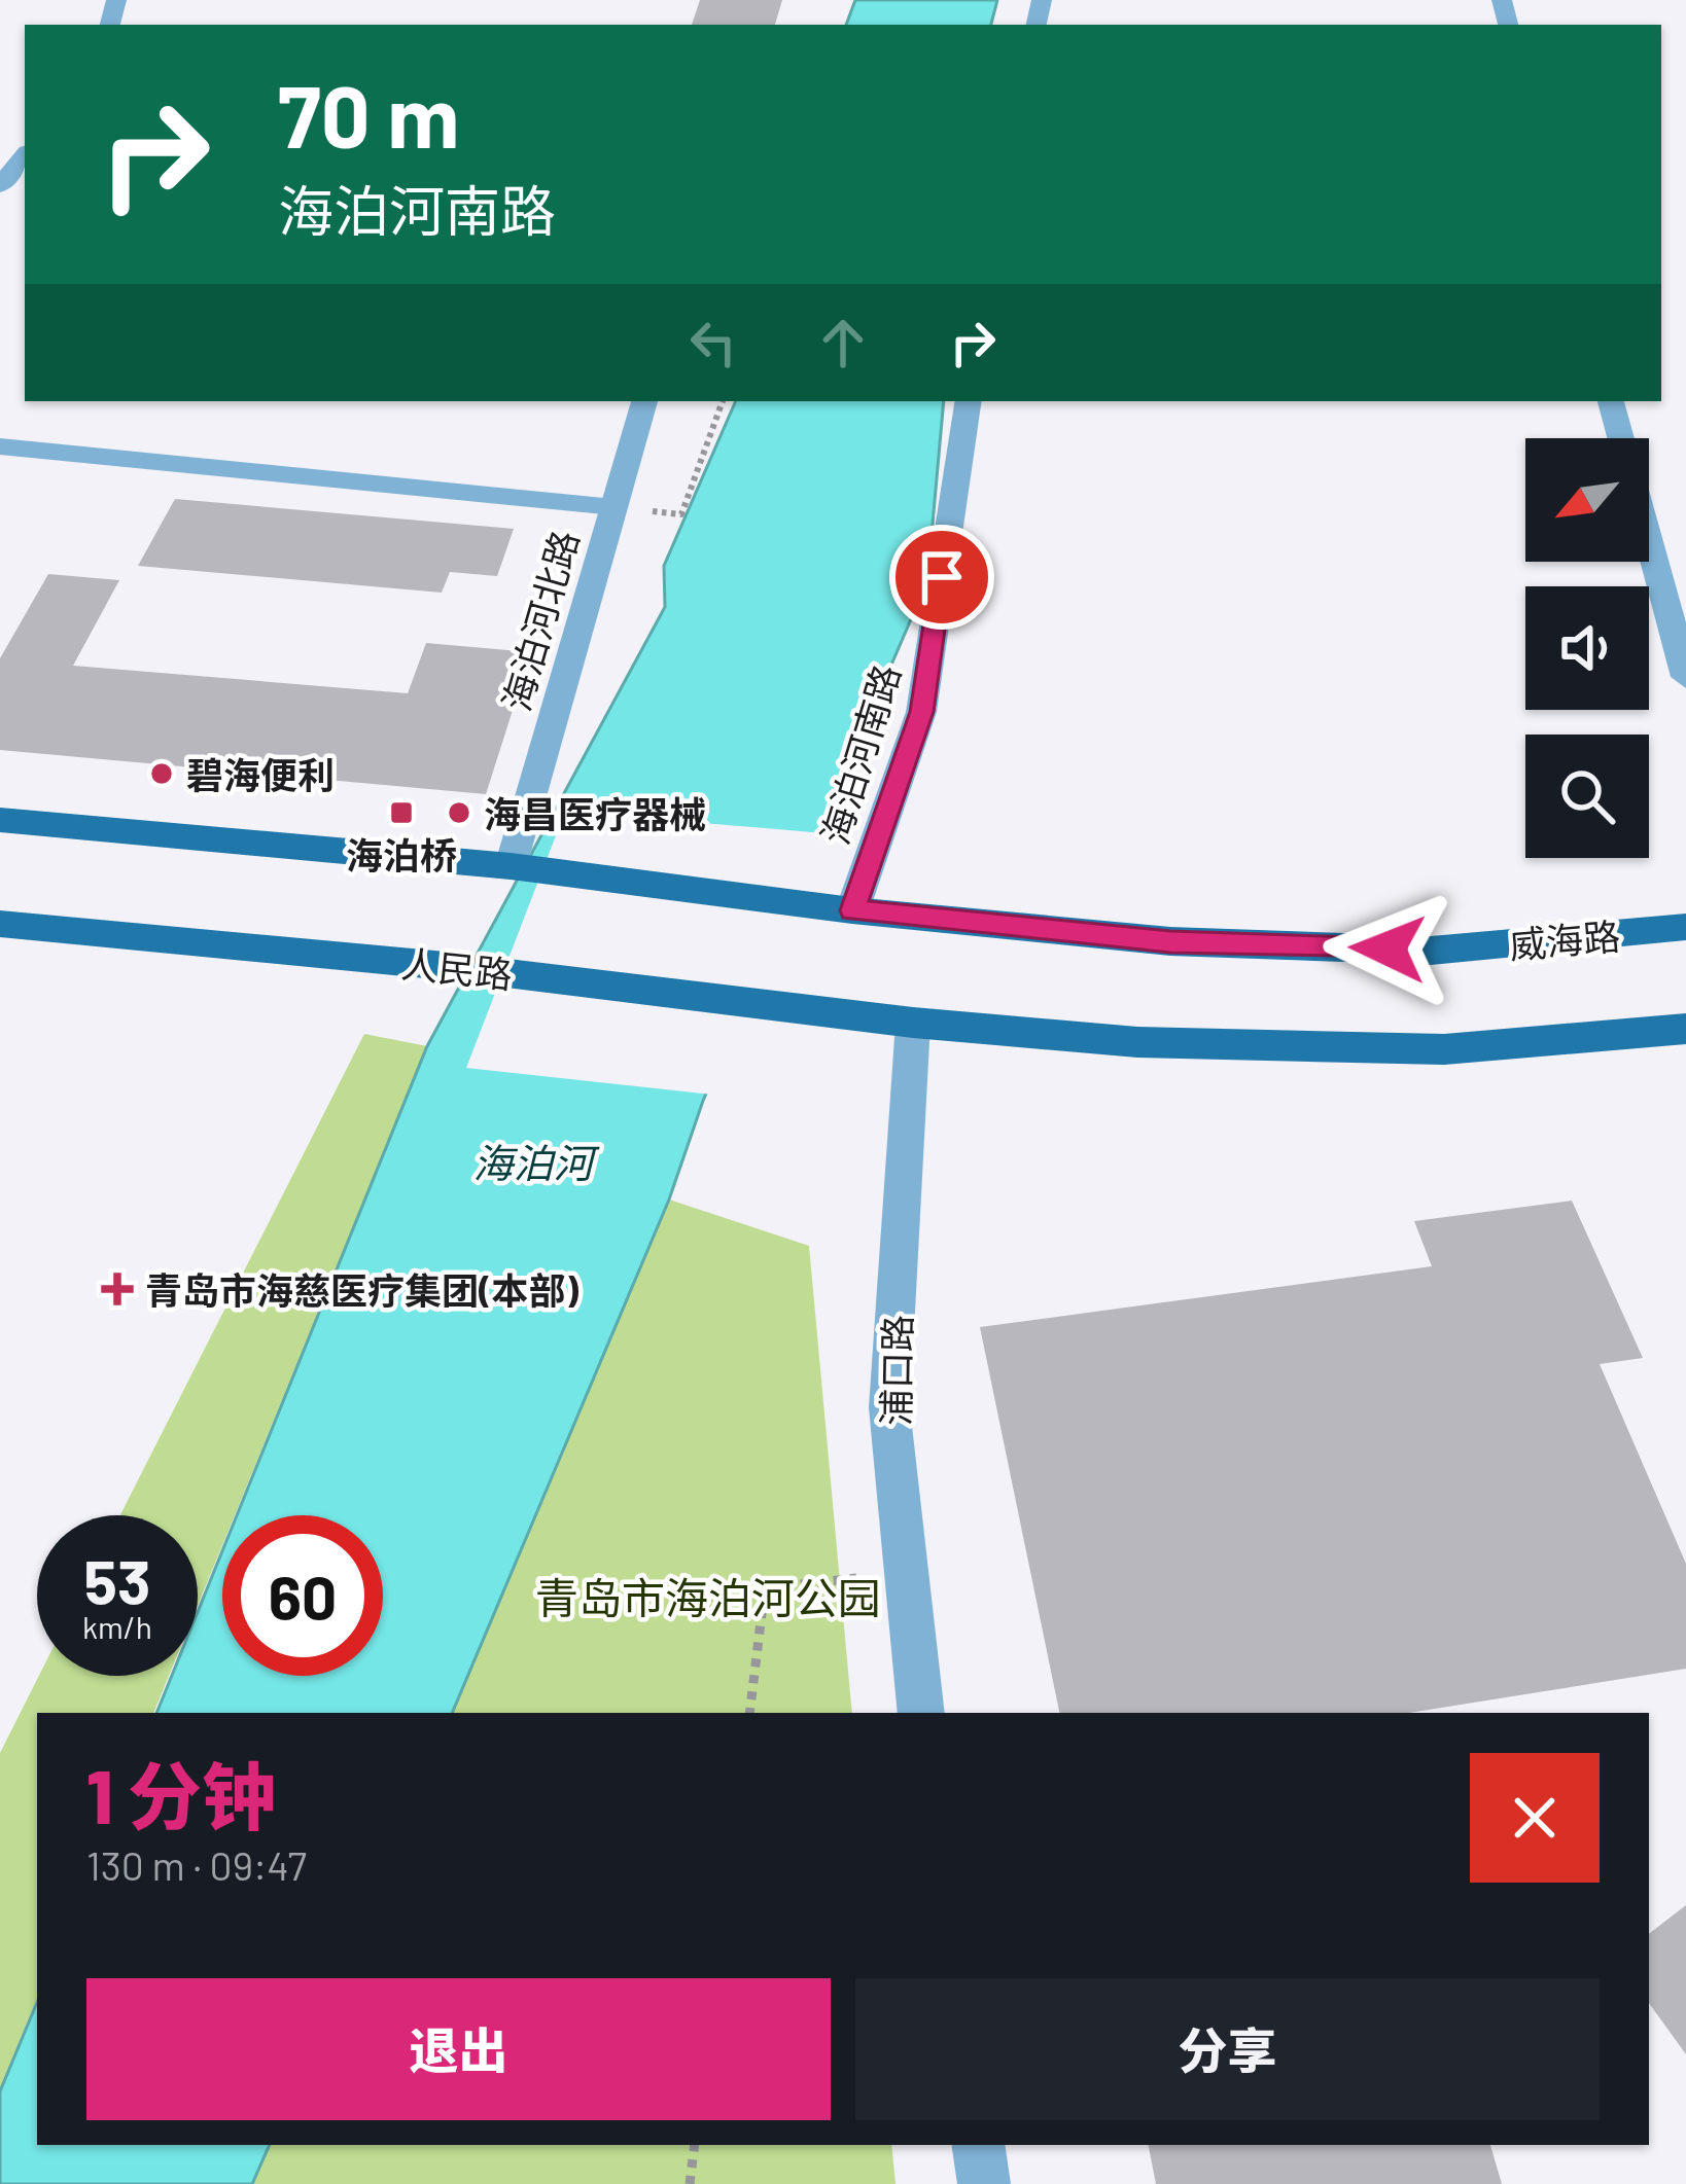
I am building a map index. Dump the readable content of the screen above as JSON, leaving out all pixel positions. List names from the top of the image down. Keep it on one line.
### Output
{"streets":{"main road":["威海路","人民路"],"street":["海泊河北路","海泊河南路","浦口路"]},"crossings":[["海泊河南路","威海路"],["人民路","浦口路"]],"water":["海泊河"],"parks":["青岛市海泊河公园"],"places":{"other":["碧海便利","海昌医疗器械"],"transit":["海泊桥"],"health":["青岛市海慈医疗集团(本部)"]},"north":"bottom left","page":{"turn":["70 m","海泊河南路"],"speed":"53 km/h","limit":"60","heading":["1 分钟","130 m · 09:47"],"buttons":["退出","分享"]}}
